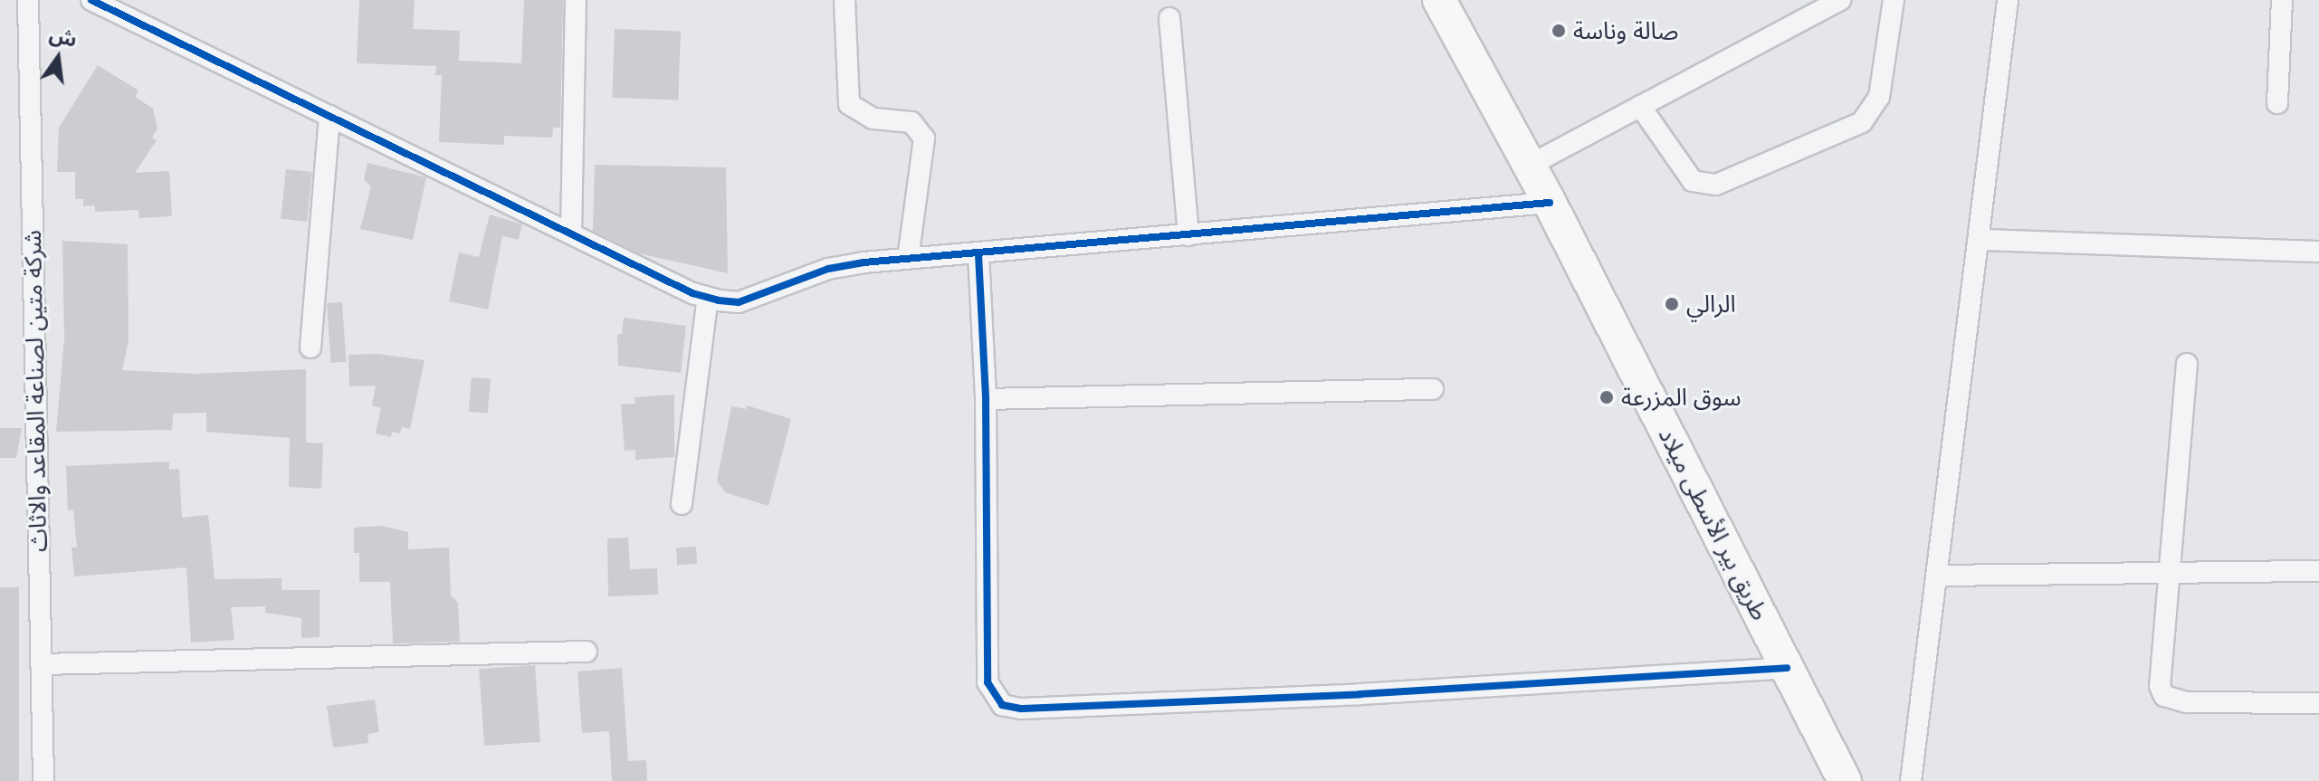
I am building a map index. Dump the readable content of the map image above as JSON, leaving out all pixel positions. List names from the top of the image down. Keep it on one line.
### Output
{"streets":{"main road":["طريق بير الأسطى ميلاد"],"street":["شركة متين لصناعة المقاعد والاثاث"]},"places":["صالة وناسة","الرالي","سوق المزرعة"],"north":"top"}
